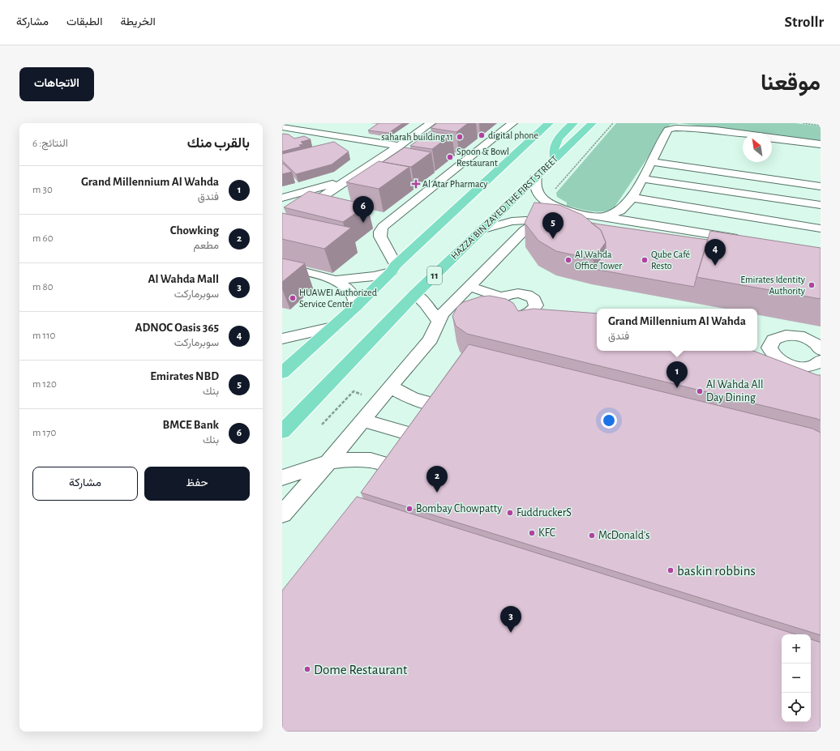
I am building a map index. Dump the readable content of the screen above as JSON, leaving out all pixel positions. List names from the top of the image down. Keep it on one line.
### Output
{"streets":{"main road":["HAZZA' BIN ZAYED THE FIRST STREET","11"]},"places":{"other":["digital phone","saharah building 11","Spoon & Bowl Restaurant","Al Wahda Office Tower","Qube Café Resto","Emirates Identity Authority","HUAWEI Authorized Service Center","Al Wahda All Day Dining","Bombay Chowpatty","FuddruckerS","KFC","McDonald's","baskin robbins","Dome Restaurant"],"health":["Al Atar Pharmacy"]},"north":"top left","page":{"header":"Strollr","nav":["الخريطة","الطبقات","مشاركة"],"title":"موقعنا","buttons":["الاتجاهات",["حفظ","مشاركة"]],"heading":["بالقرب منك","النتائج: 6"],"list":[{"mark":"1","name":"Grand Millennium Al Wahda","note":"فندق","value":"30 m"},{"mark":"2","name":"Chowking","note":"مطعم","value":"60 m"},{"mark":"3","name":"Al Wahda Mall","note":"سوبرماركت","value":"80 m"},{"mark":"4","name":"ADNOC Oasis 365","note":"سوبرماركت","value":"110 m"},{"mark":"5","name":"Emirates NBD","note":"بنك","value":"120 m"},{"mark":"6","name":"BMCE Bank","note":"بنك","value":"170 m"}],"pins":["6","5","4","1","2","3"],"popup":["Grand Millennium Al Wahda","فندق"],"map_buttons":["+","−"]}}
